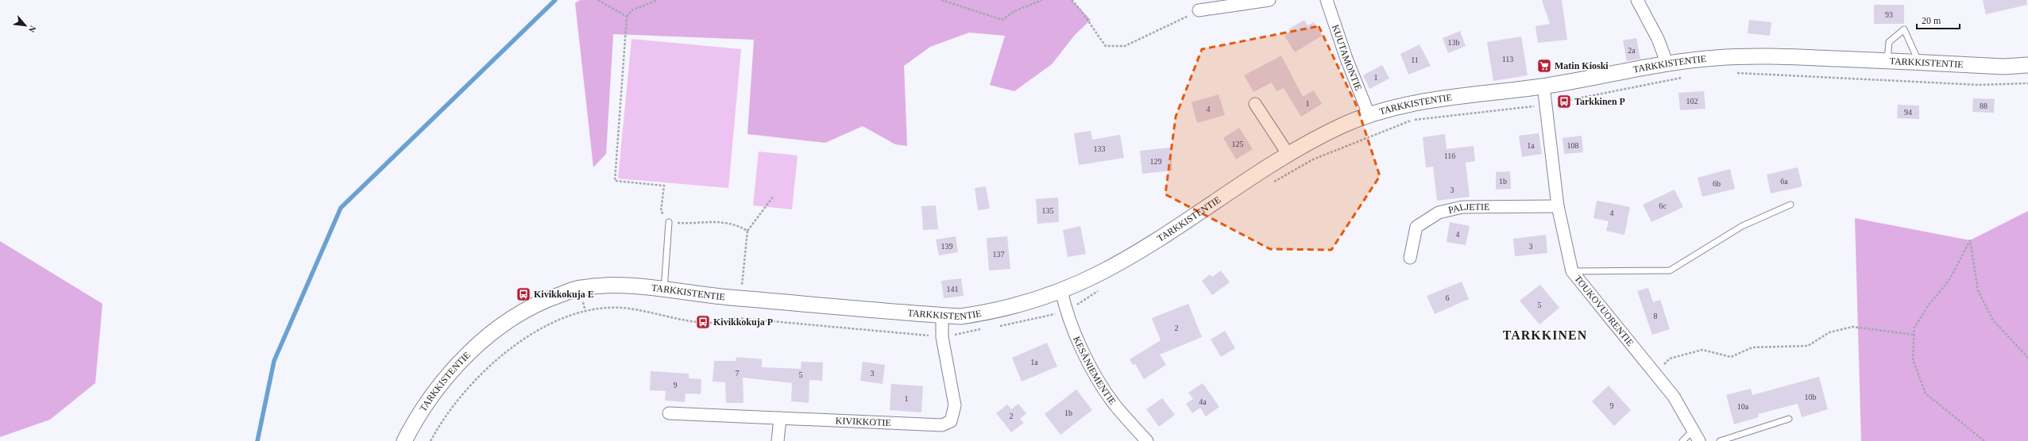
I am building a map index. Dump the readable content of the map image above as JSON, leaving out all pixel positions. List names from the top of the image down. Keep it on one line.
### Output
{"streets":{"street":["KUUTAMONTIE","TARKKISTENTIE","PALJETIE","TOUKOVUORENTIE","KESÄNIEMENTIE","KIVIKKOTIE"]},"crossings":[["KUUTAMONTIE","TARKKISTENTIE"],["TARKKISTENTIE","TOUKOVUORENTIE"],["TARKKISTENTIE","KESÄNIEMENTIE"],["TARKKISTENTIE","KIVIKKOTIE"],["PALJETIE","TOUKOVUORENTIE"]],"districts":["TARKKINEN"],"places":{"supermarket":["Matin Kioski"],"bus stop":["Tarkkinen P","Kivikkokuja E","Kivikkokuja P"]},"house_numbers":["93","13b","2a","113","11","1","102","1","88","4","94","125","1a","108","133","116","129","1b","6a","6b","3","6c","135","4","4","139","3","137","141","6","5","8","2","1a","7","3","5","9","10b","1","4a","9","10a","1b","2"],"scale_bar":"20 m","north":"bottom right"}
